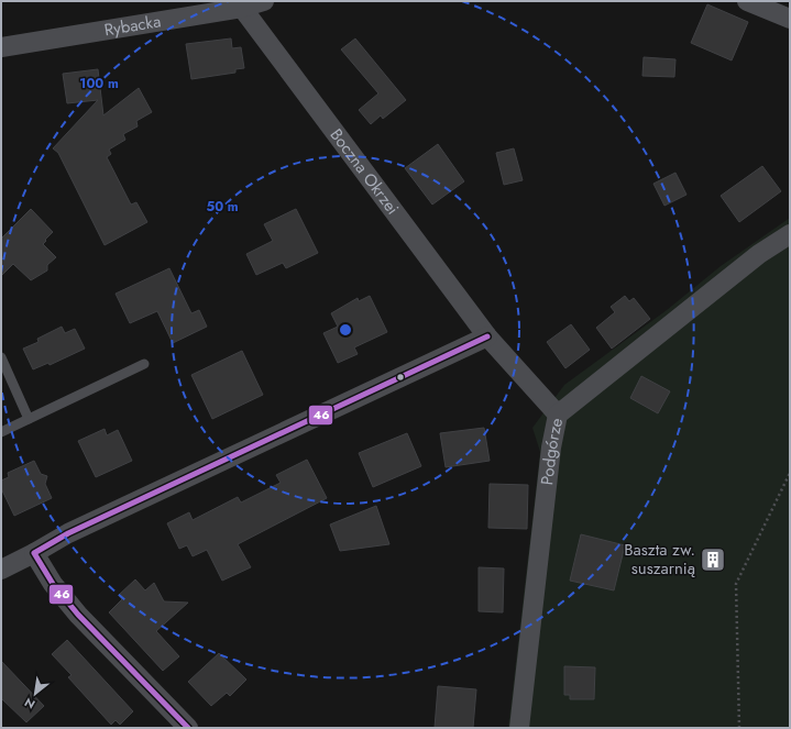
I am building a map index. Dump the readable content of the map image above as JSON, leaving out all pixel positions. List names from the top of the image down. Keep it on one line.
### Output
{"streets":{"street":["Rybacka","Boczna Okrzei","Podgórze"]},"crossings":[["Rybacka","Boczna Okrzei"],["Boczna Okrzei","Podgórze"]],"places":{"building":["Baszta zw. suszarnią"]},"lines":["transit line 46"],"north":"bottom left","rings":["100 m","50 m"]}
